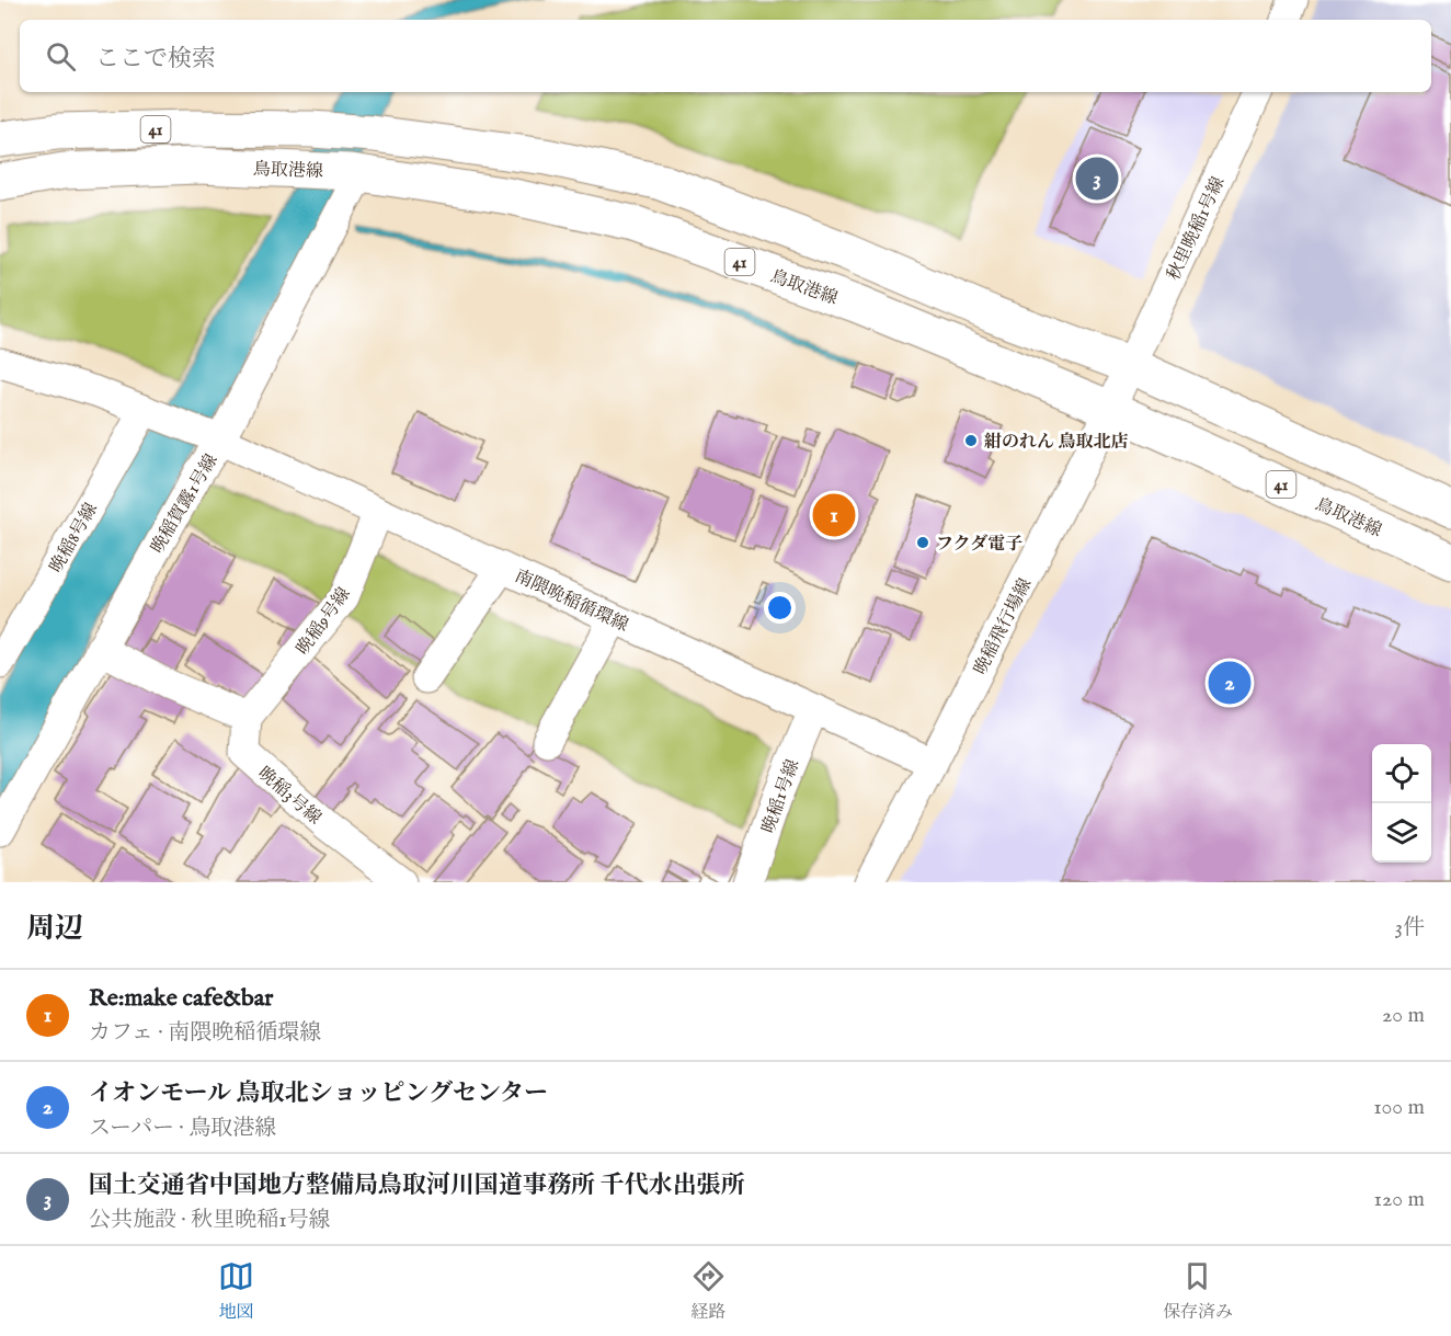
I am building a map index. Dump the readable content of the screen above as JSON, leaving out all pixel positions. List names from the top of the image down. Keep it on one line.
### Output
{"streets":{"main road":["41","鳥取港線"],"street":["秋里晩稲1号線","晩稲賀露1号線","晩稲8号線","南隈晩稲循環線","晩稲9号線","晩稲飛行場線","晩稲3号線","晩稲1号線"]},"crossings":[["41","秋里晩稲1号線"],["41","晩稲飛行場線"],["鳥取港線","晩稲賀露1号線"],["鳥取港線","晩稲飛行場線"],["秋里晩稲1号線","晩稲飛行場線"],["晩稲賀露1号線","南隈晩稲循環線"],["晩稲8号線","南隈晩稲循環線"],["南隈晩稲循環線","晩稲9号線"],["南隈晩稲循環線","晩稲飛行場線"],["南隈晩稲循環線","晩稲1号線"],["晩稲9号線","晩稲3号線"]],"places":["紺のれん 鳥取北店","フクダ電子"],"page":{"search":"ここで検索","pins":["3","1","2"],"heading":["周辺","3件"],"list":[{"mark":"1","name":"Re:make cafe&bar","note":"カフェ · 南隈晩稲循環線","value":"20 m"},{"mark":"2","name":"イオンモール 鳥取北ショッピングセンター","note":"スーパー · 鳥取港線","value":"100 m"},{"mark":"3","name":"国土交通省中国地方整備局鳥取河川国道事務所 千代水出張所","note":"公共施設 · 秋里晩稲1号線","value":"120 m"}],"nav":["地図","経路","保存済み"]}}
